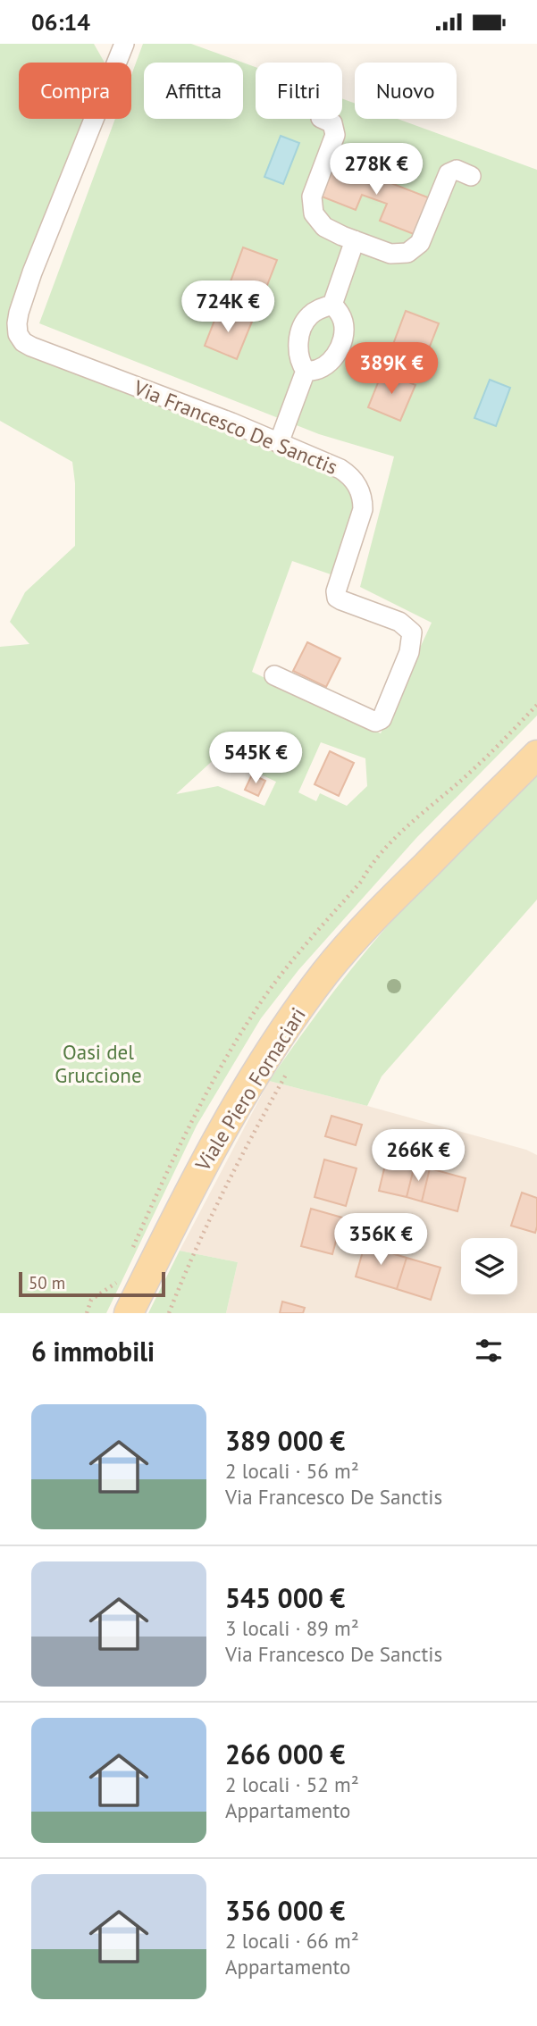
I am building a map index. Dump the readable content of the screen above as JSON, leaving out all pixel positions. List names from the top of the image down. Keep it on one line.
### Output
{"streets":{"main road":["Viale Piero Fornaciari"],"street":["Via Francesco De Sanctis"]},"parks":["Oasi del Gruccione"],"scale_bar":"50 m","page":{"status":"06:14","chip":["Compra","Affitta","Filtri","Nuovo"],"price":["278K €","724K €","389K €","545K €","266K €","356K €"],"scale":"50 m","heading":"6 immobili","list":[{"name":"389 000 €","note":"2 locali · 56 m² · Via Francesco De Sanctis"},{"name":"545 000 €","note":"3 locali · 89 m² · Via Francesco De Sanctis"},{"name":"266 000 €","note":"2 locali · 52 m² · Appartamento"},{"name":"356 000 €","note":"2 locali · 66 m² · Appartamento"}]}}
